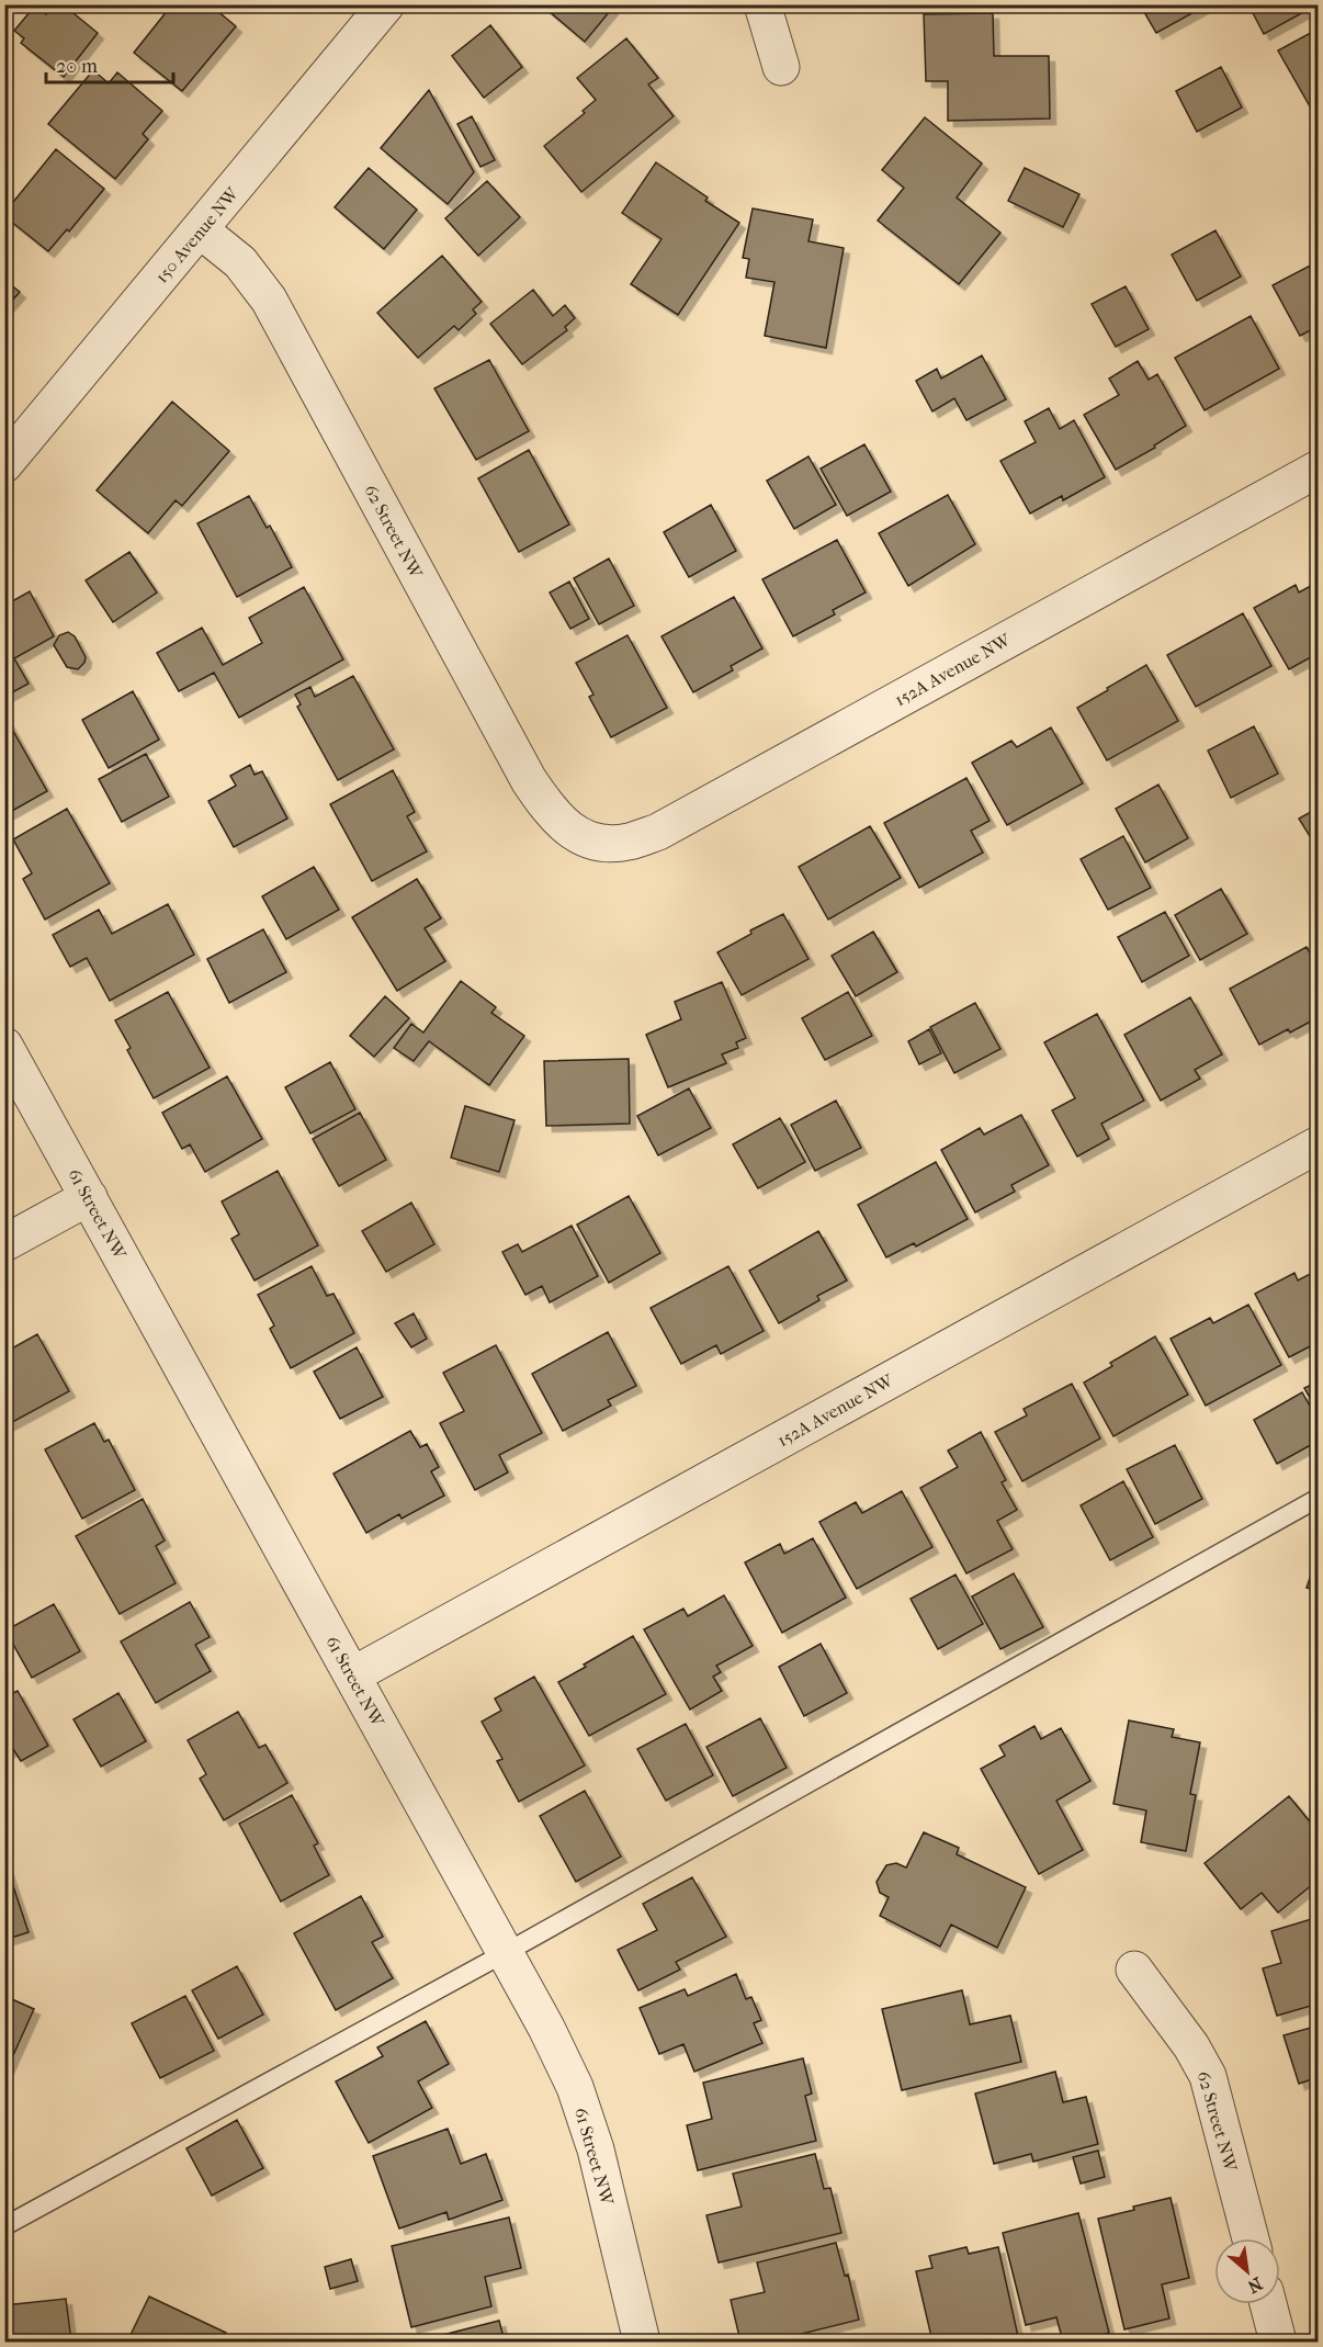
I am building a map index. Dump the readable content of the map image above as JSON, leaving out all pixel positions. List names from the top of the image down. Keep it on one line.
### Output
{"streets":{"street":["150 Avenue NW","62 Street NW","152A Avenue NW","61 Street NW"]},"crossings":[["150 Avenue NW","62 Street NW"],["62 Street NW","152A Avenue NW"],["152A Avenue NW","61 Street NW"]],"scale_bar":"20 m","north":"bottom right"}
